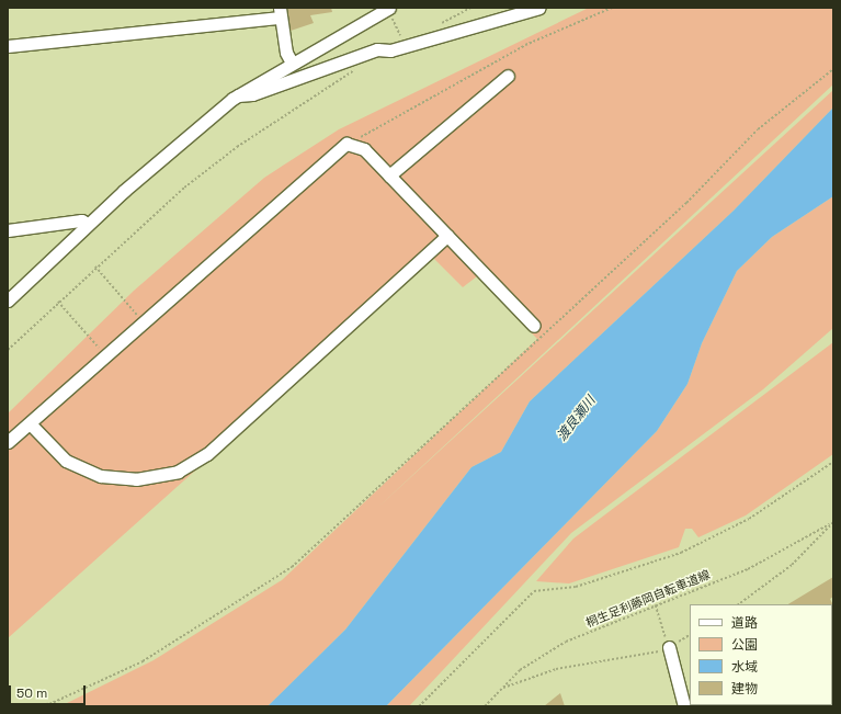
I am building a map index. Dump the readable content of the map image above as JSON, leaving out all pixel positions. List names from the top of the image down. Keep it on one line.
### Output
{"streets":{"path":["桐生足利藤岡自転車道線"]},"water":["渡良瀬川"],"legend":["道路","公園","水域","建物"],"scale_bar":"50 m"}
